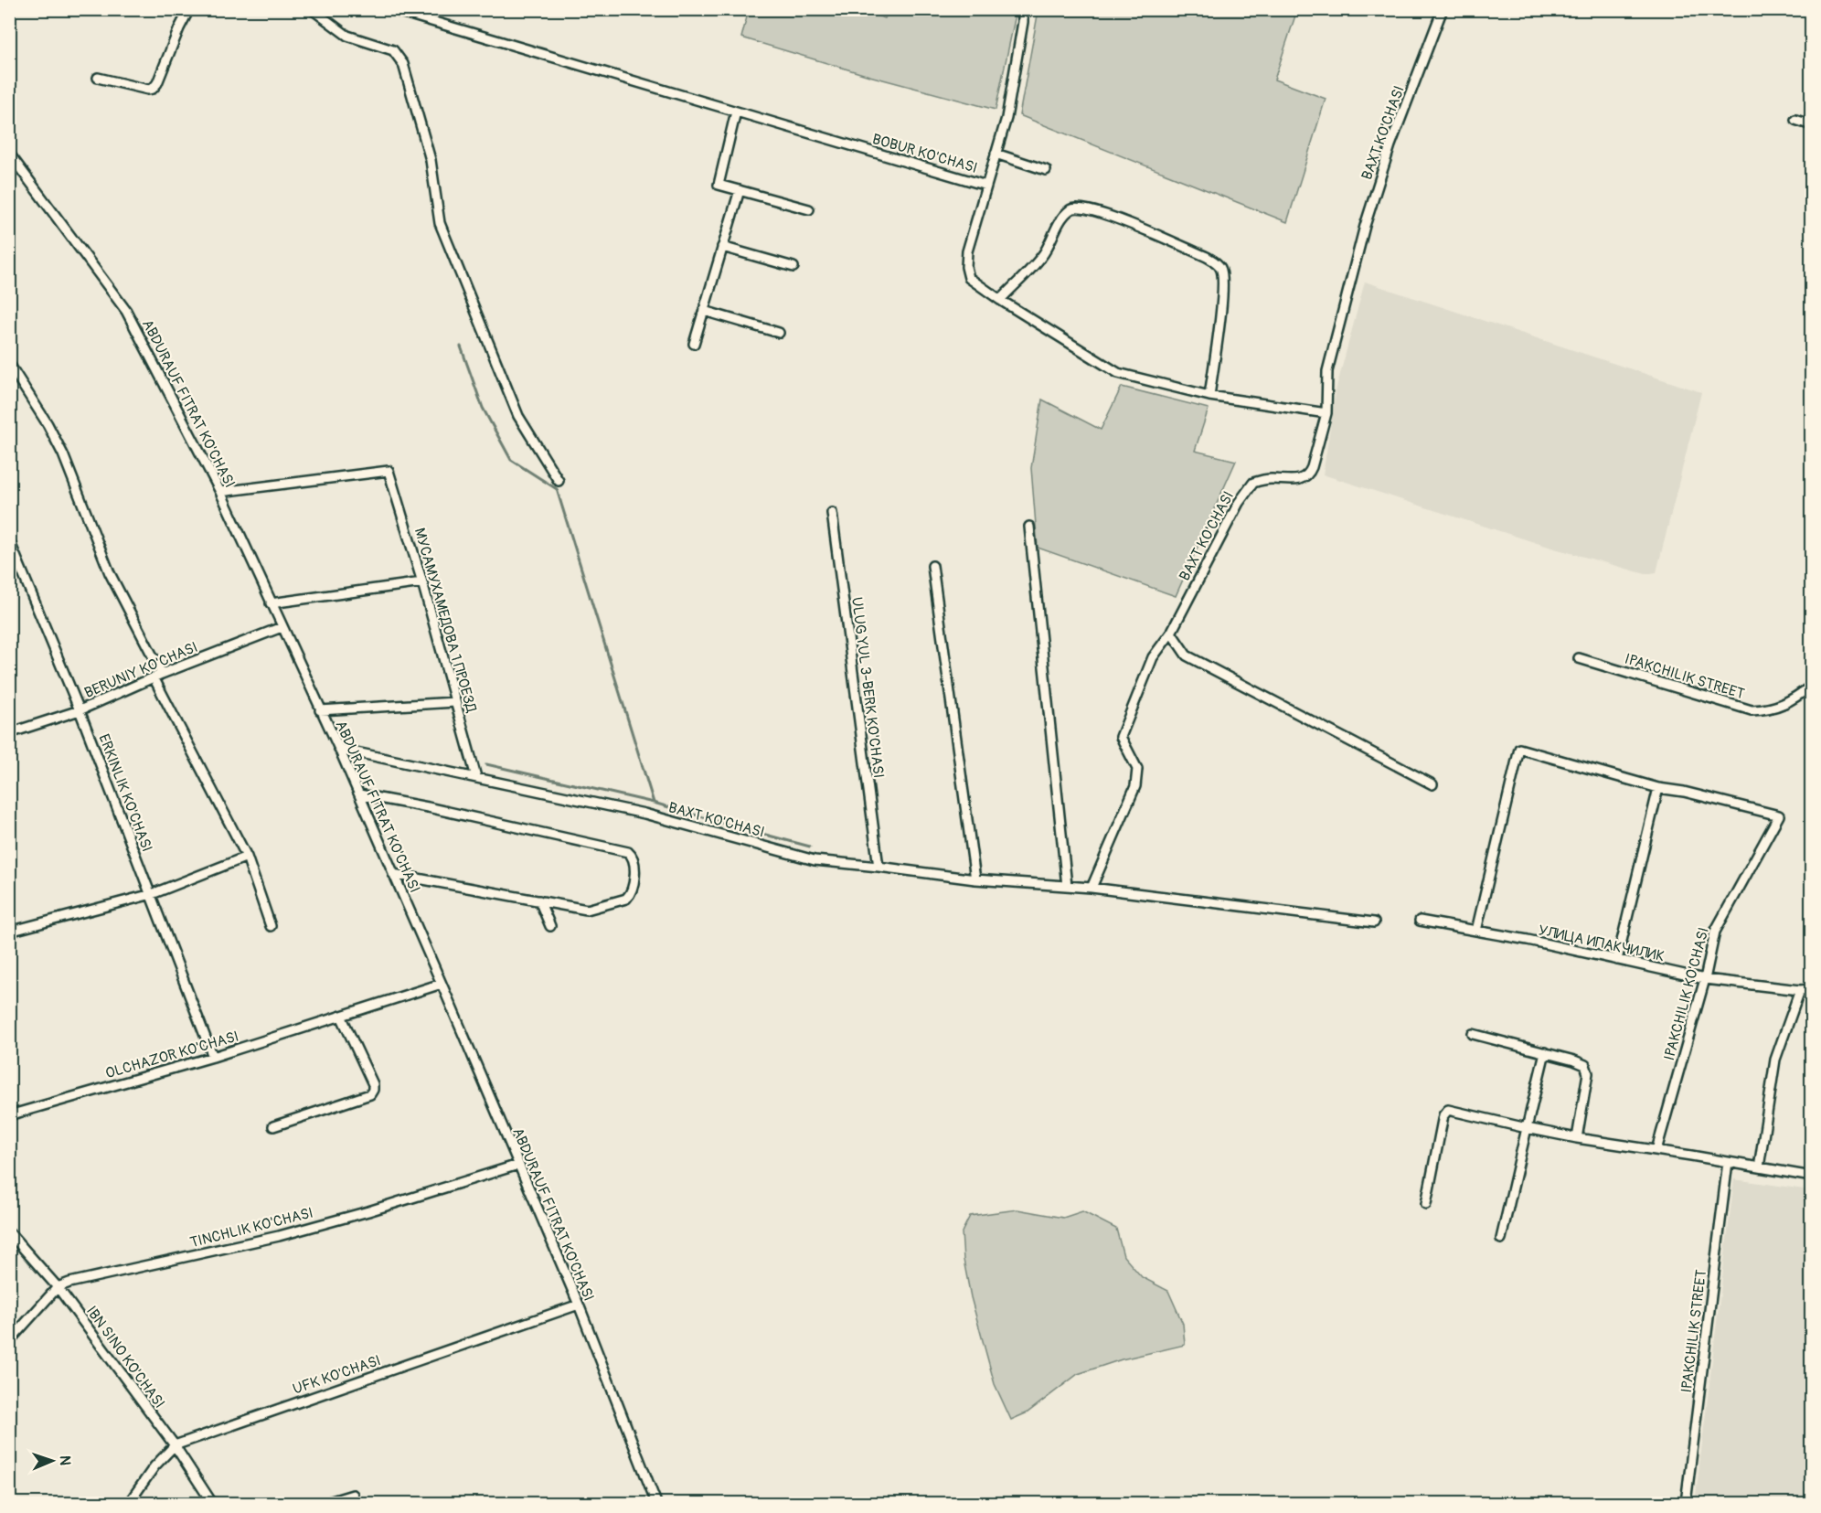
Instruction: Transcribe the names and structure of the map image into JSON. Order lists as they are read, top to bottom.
{
  "streets": {
    "street": [
      "BAXT KO'CHASI",
      "BOBUR KO'CHASI",
      "ABDURAUF FITRAT KO'CHASI",
      "МУСАМУХАМЕДОВА 1 ПРОЕЗД",
      "BERUNIY KO'CHASI",
      "IPAKCHILIK STREET",
      "ULUG YUL 3-BERK KO'CHASI",
      "ERKINLIK KO'CHASI",
      "УЛИЦА ИПАКЧИЛИК",
      "IPAKCHILIK KO'CHASI",
      "OLCHAZOR KO'CHASI",
      "TINCHLIK KO'CHASI",
      "IBN SINO KO'CHASI",
      "UFK KO'CHASI"
    ]
  },
  "crossings": [
    ["BAXT KO'CHASI", "BOBUR KO'CHASI"],
    ["BAXT KO'CHASI", "ABDURAUF FITRAT KO'CHASI"],
    ["BAXT KO'CHASI", "МУСАМУХАМЕДОВА 1 ПРОЕЗД"],
    ["BAXT KO'CHASI", "ULUG YUL 3-BERK KO'CHASI"],
    ["ABDURAUF FITRAT KO'CHASI", "МУСАМУХАМЕДОВА 1 ПРОЕЗД"],
    ["ABDURAUF FITRAT KO'CHASI", "BERUNIY KO'CHASI"],
    ["ABDURAUF FITRAT KO'CHASI", "OLCHAZOR KO'CHASI"],
    ["ABDURAUF FITRAT KO'CHASI", "TINCHLIK KO'CHASI"],
    ["ABDURAUF FITRAT KO'CHASI", "UFK KO'CHASI"],
    ["BERUNIY KO'CHASI", "ERKINLIK KO'CHASI"],
    ["ERKINLIK KO'CHASI", "OLCHAZOR KO'CHASI"],
    ["УЛИЦА ИПАКЧИЛИК", "IPAKCHILIK KO'CHASI"],
    ["TINCHLIK KO'CHASI", "IBN SINO KO'CHASI"],
    ["IBN SINO KO'CHASI", "UFK KO'CHASI"]
  ],
  "north": "right"
}
